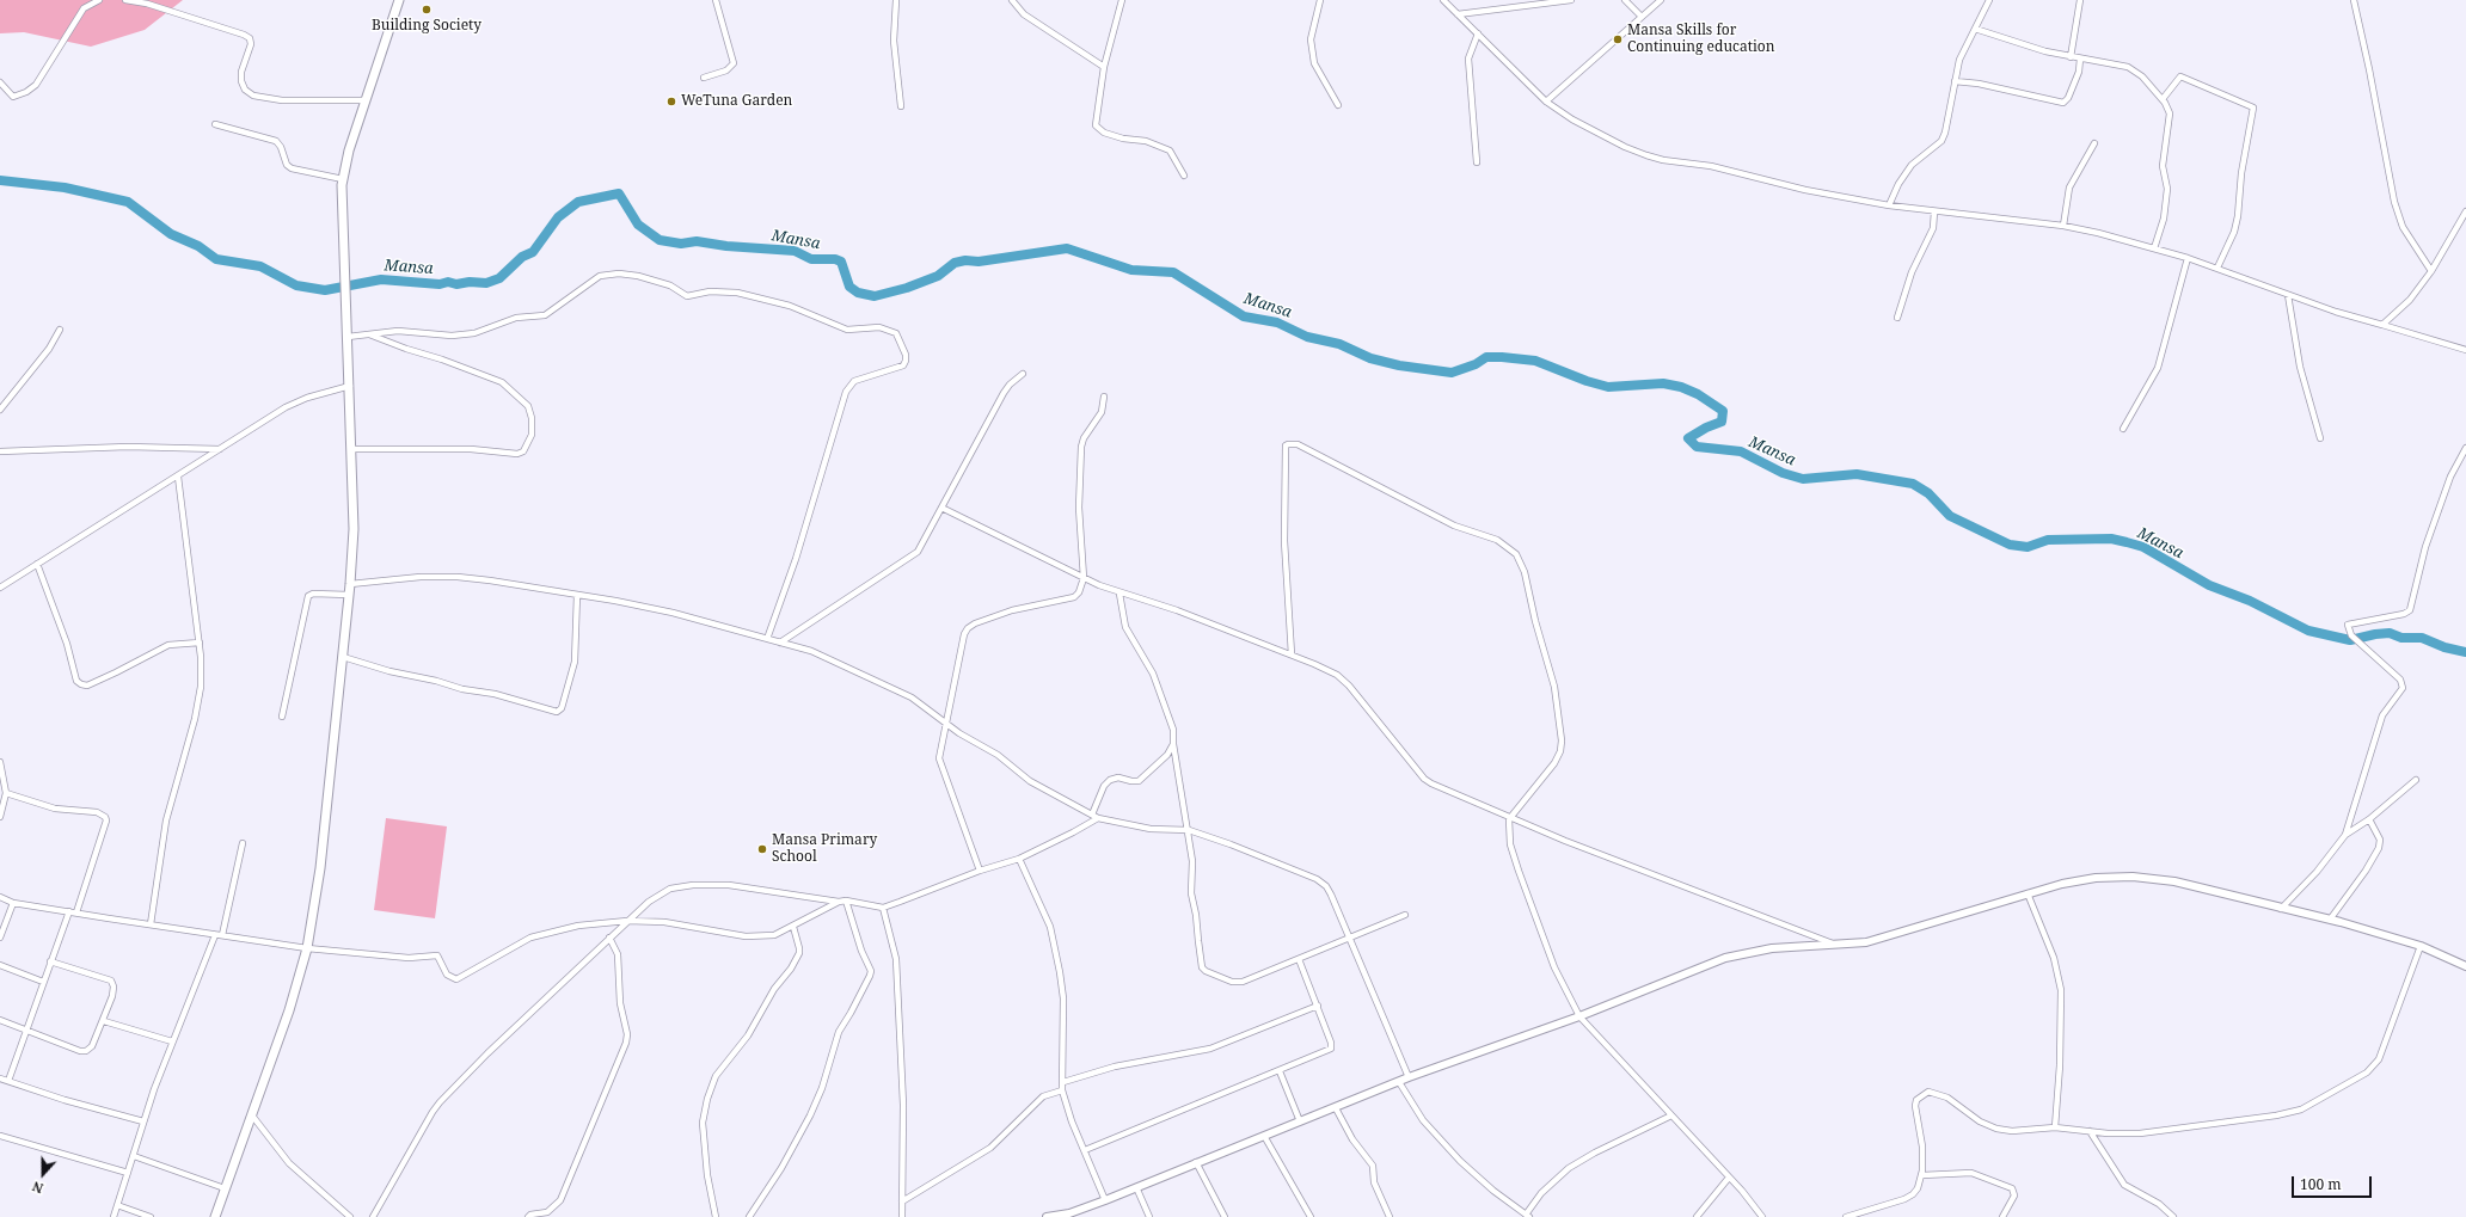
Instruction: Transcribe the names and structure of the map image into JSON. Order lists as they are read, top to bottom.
{
  "water": ["Mansa"],
  "places": [
    "Building Society",
    "Mansa Skills for Continuing education",
    "WeTuna Garden",
    "Mansa Primary School"
  ],
  "scale_bar": "100 m",
  "north": "bottom"
}
